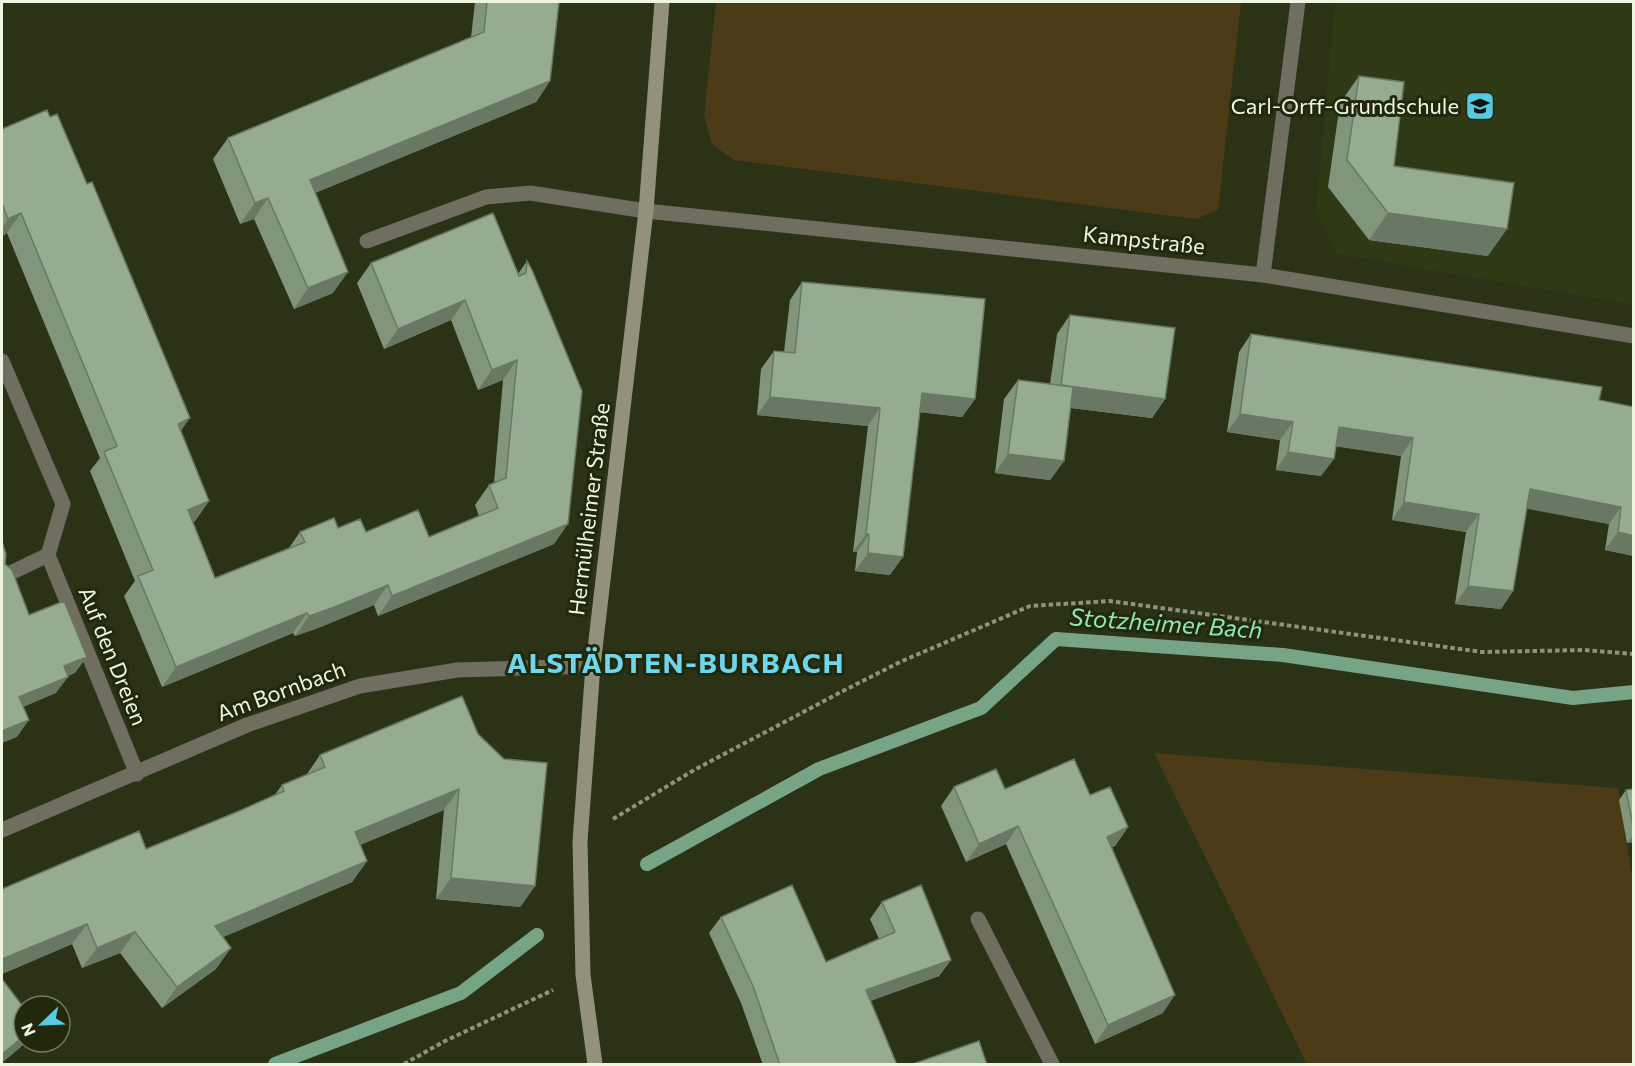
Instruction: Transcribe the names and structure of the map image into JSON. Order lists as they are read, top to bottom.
{
  "streets": {
    "street": [
      "Kampstraße",
      "Hermülheimer Straße",
      "Auf den Dreien",
      "Am Bornbach"
    ]
  },
  "crossings": [
    ["Kampstraße", "Hermülheimer Straße"],
    ["Hermülheimer Straße", "Am Bornbach"],
    ["Auf den Dreien", "Am Bornbach"]
  ],
  "districts": ["ALSTÄDTEN-BURBACH"],
  "water": ["Stotzheimer Bach"],
  "places": {
    "school or university": ["Carl-Orff-Grundschule"]
  },
  "north": "bottom left"
}
